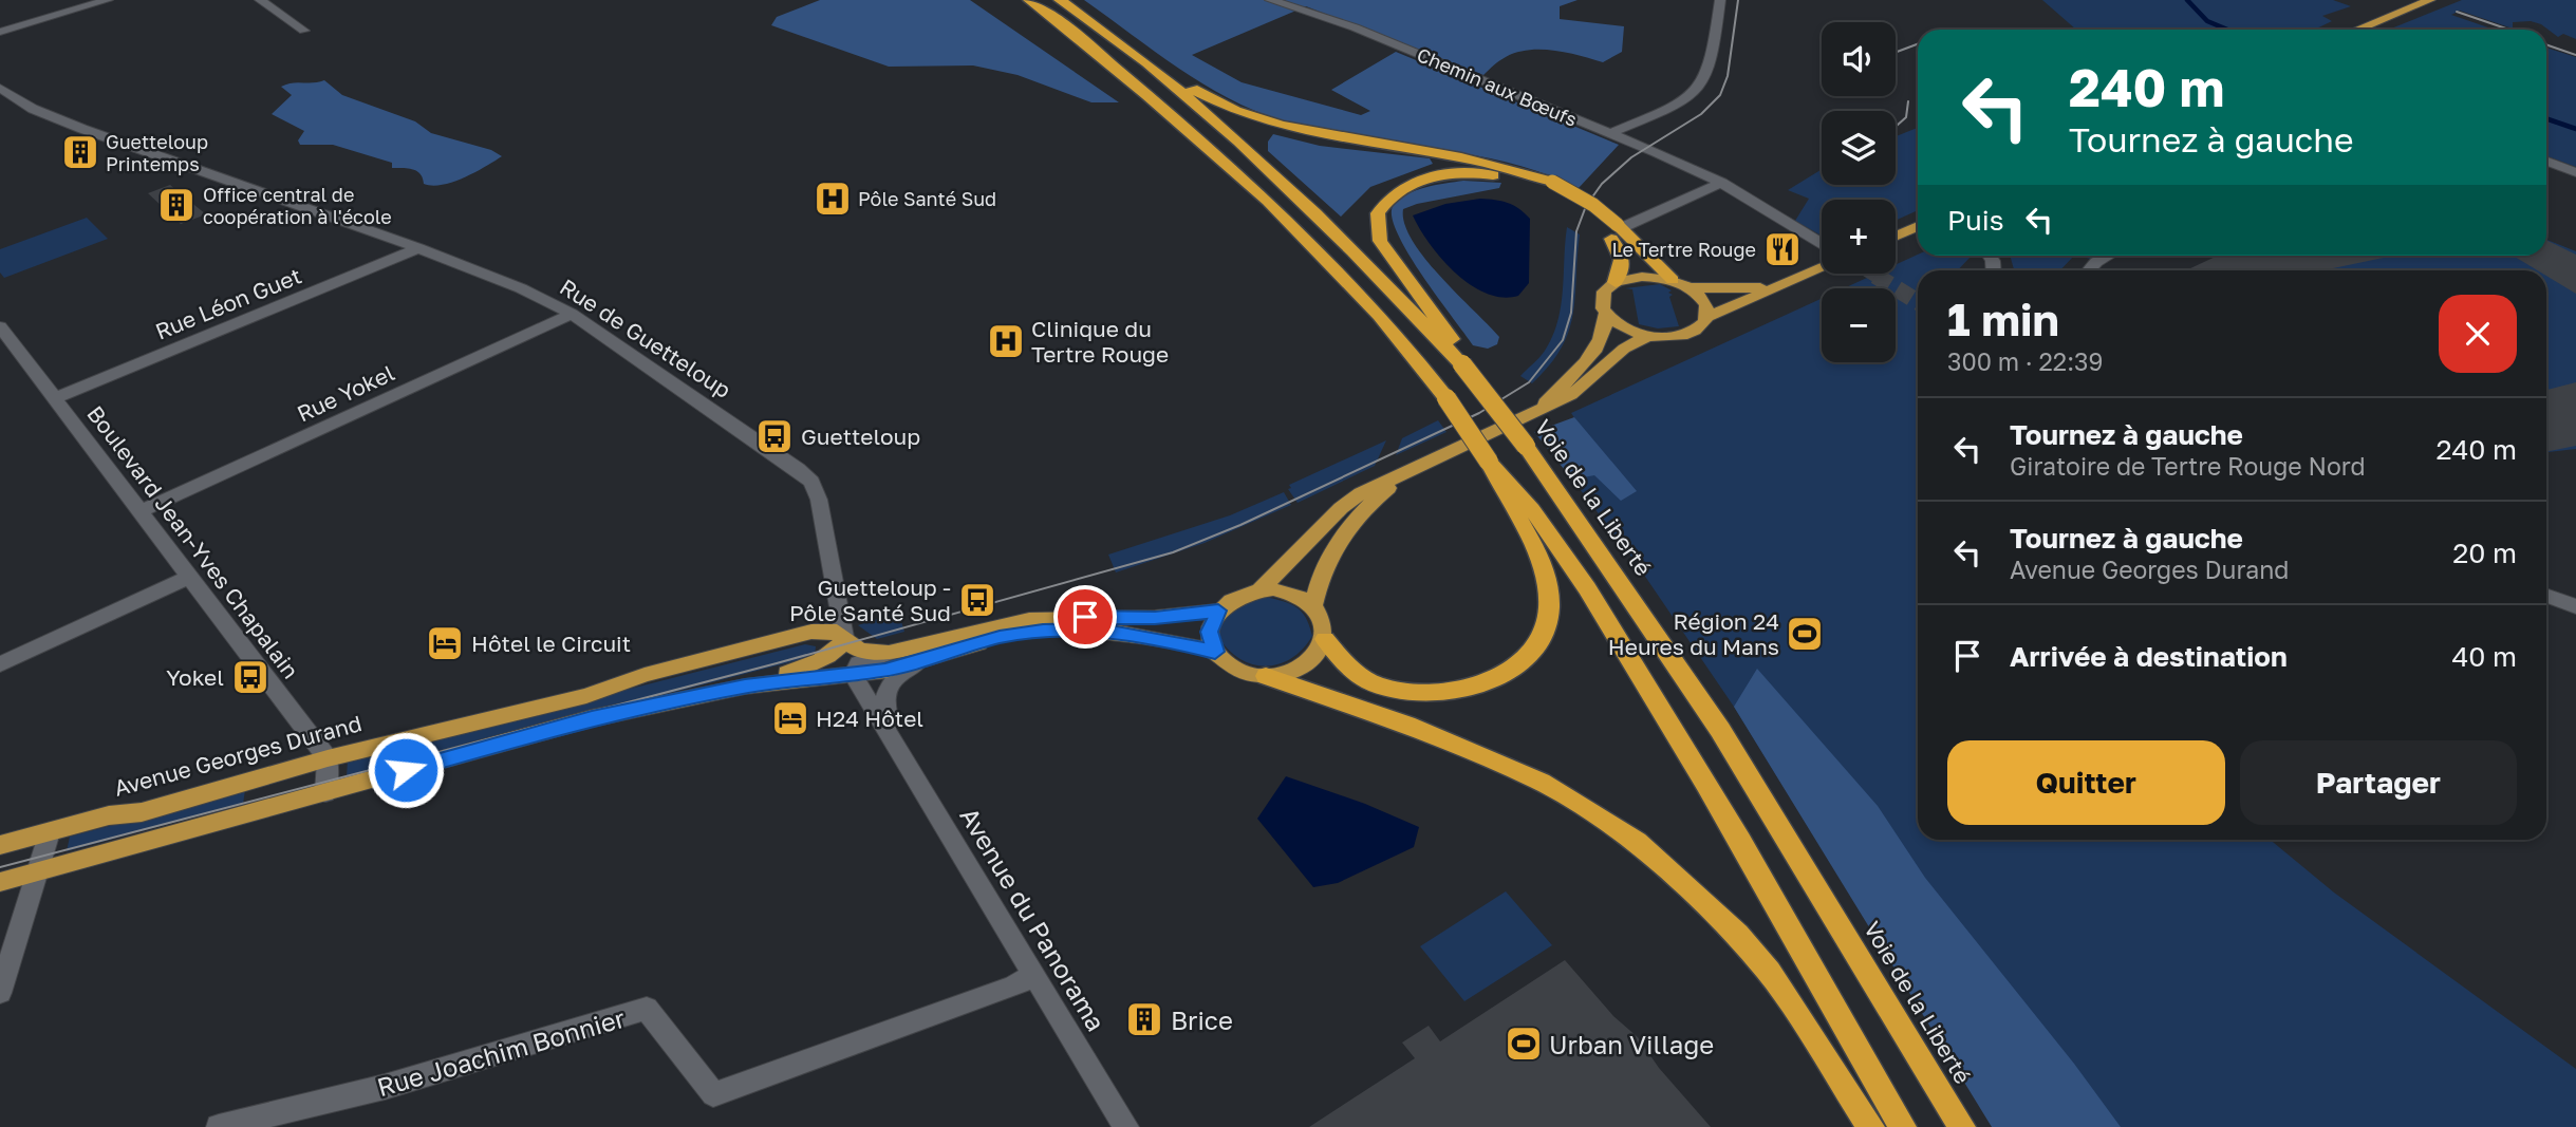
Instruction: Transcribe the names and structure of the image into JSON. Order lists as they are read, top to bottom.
{
  "streets": {
    "highway": ["Voie de la Liberté"],
    "main road": ["Avenue Georges Durand"],
    "street": [
      "Chemin aux Bœufs",
      "Rue Léon Guet",
      "Rue de Guetteloup",
      "Rue Yokel",
      "Boulevard Jean-Yves Chapalain",
      "Avenue du Panorama",
      "Rue Joachim Bonnier"
    ]
  },
  "crossings": [
    ["Rue Léon Guet", "Rue de Guetteloup"],
    ["Rue Léon Guet", "Boulevard Jean-Yves Chapalain"],
    ["Rue de Guetteloup", "Rue Yokel"],
    ["Rue de Guetteloup", "Avenue Georges Durand"],
    ["Rue Yokel", "Boulevard Jean-Yves Chapalain"],
    ["Boulevard Jean-Yves Chapalain", "Avenue Georges Durand"],
    ["Avenue du Panorama", "Rue Joachim Bonnier"]
  ],
  "places": {
    "building": ["Guetteloup Printemps", "Office central de coopération à l'école", "Brice"],
    "hospital": ["Pôle Santé Sud", "Clinique du Tertre Rouge"],
    "restaurant": ["Le Tertre Rouge"],
    "bus stop": ["Guetteloup", "Guetteloup - Pôle Santé Sud", "Yokel"],
    "sports": ["Région 24 Heures du Mans", "Urban Village"],
    "hotel": ["Hôtel le Circuit", "H24 Hôtel"]
  },
  "page": {
    "map_buttons": ["+", "−"],
    "turn": ["240 m", "Tournez à gauche"],
    "then": "Puis",
    "heading": ["1 min", "300 m · 22:39"],
    "list": [
      {
        "name": "Tournez à gauche",
        "note": "Giratoire de Tertre Rouge Nord",
        "value": "240 m"
      },
      {
        "name": "Tournez à gauche",
        "note": "Avenue Georges Durand",
        "value": "20 m"
      },
      {
        "name": "Arrivée à destination",
        "value": "40 m"
      }
    ],
    "buttons": ["Quitter", "Partager"]
  }
}
